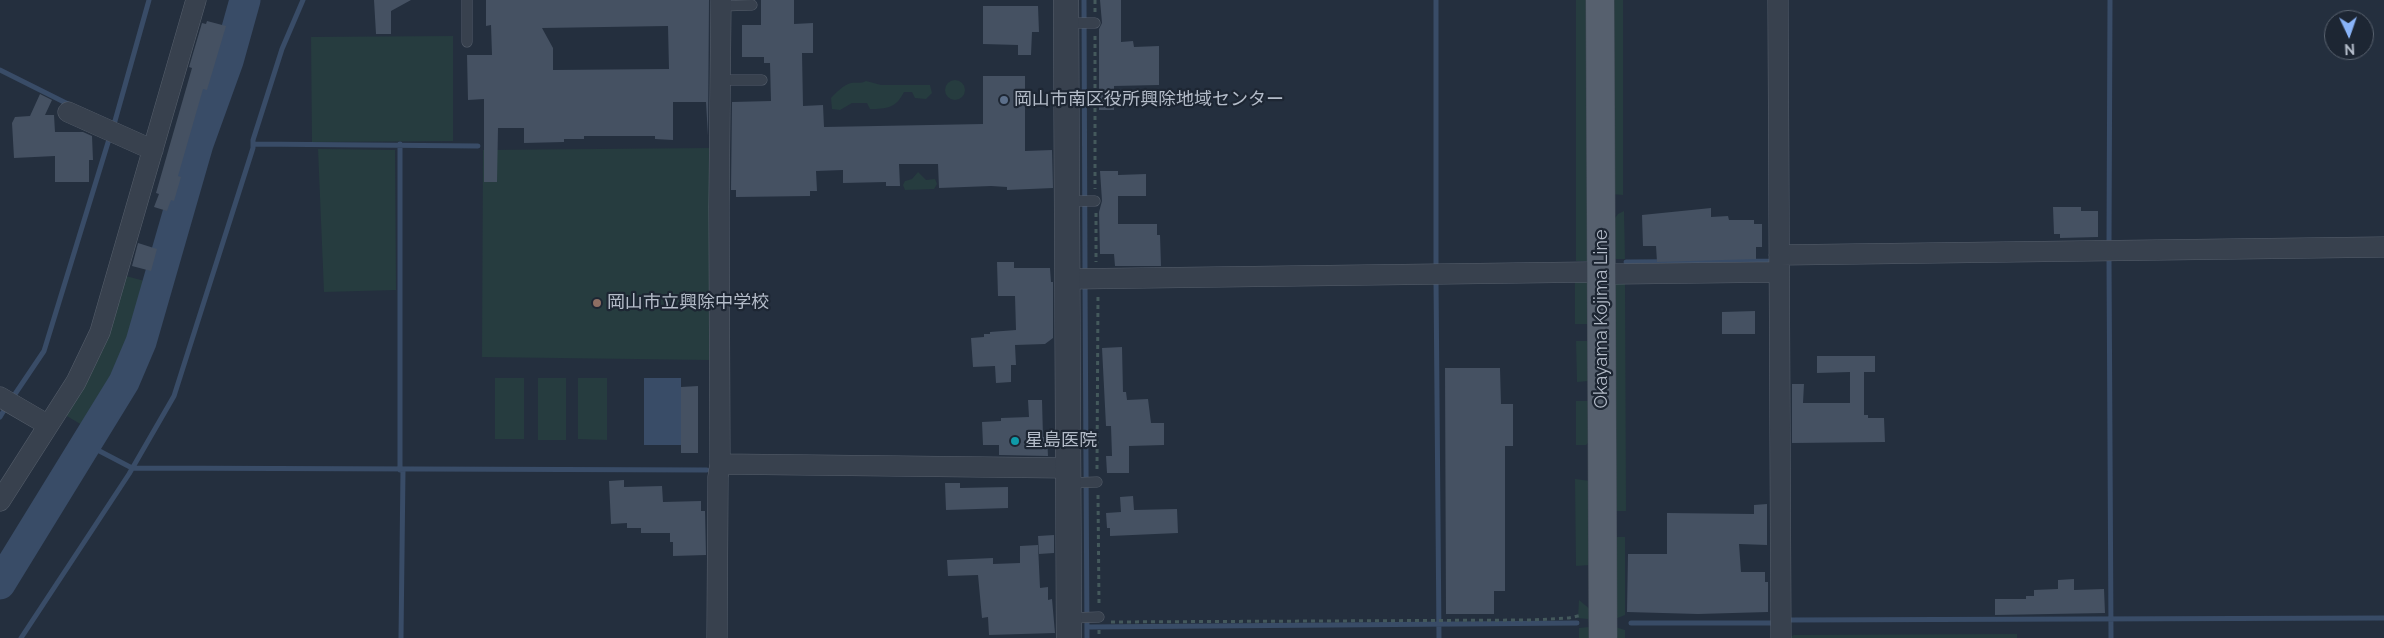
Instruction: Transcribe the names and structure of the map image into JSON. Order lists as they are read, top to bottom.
{
  "streets": {
    "main road": ["Okayama Kojima Line"]
  },
  "places": ["岡山市南区役所興除地域センター", "岡山市立興除中学校", "星島医院"],
  "north": "bottom"
}
